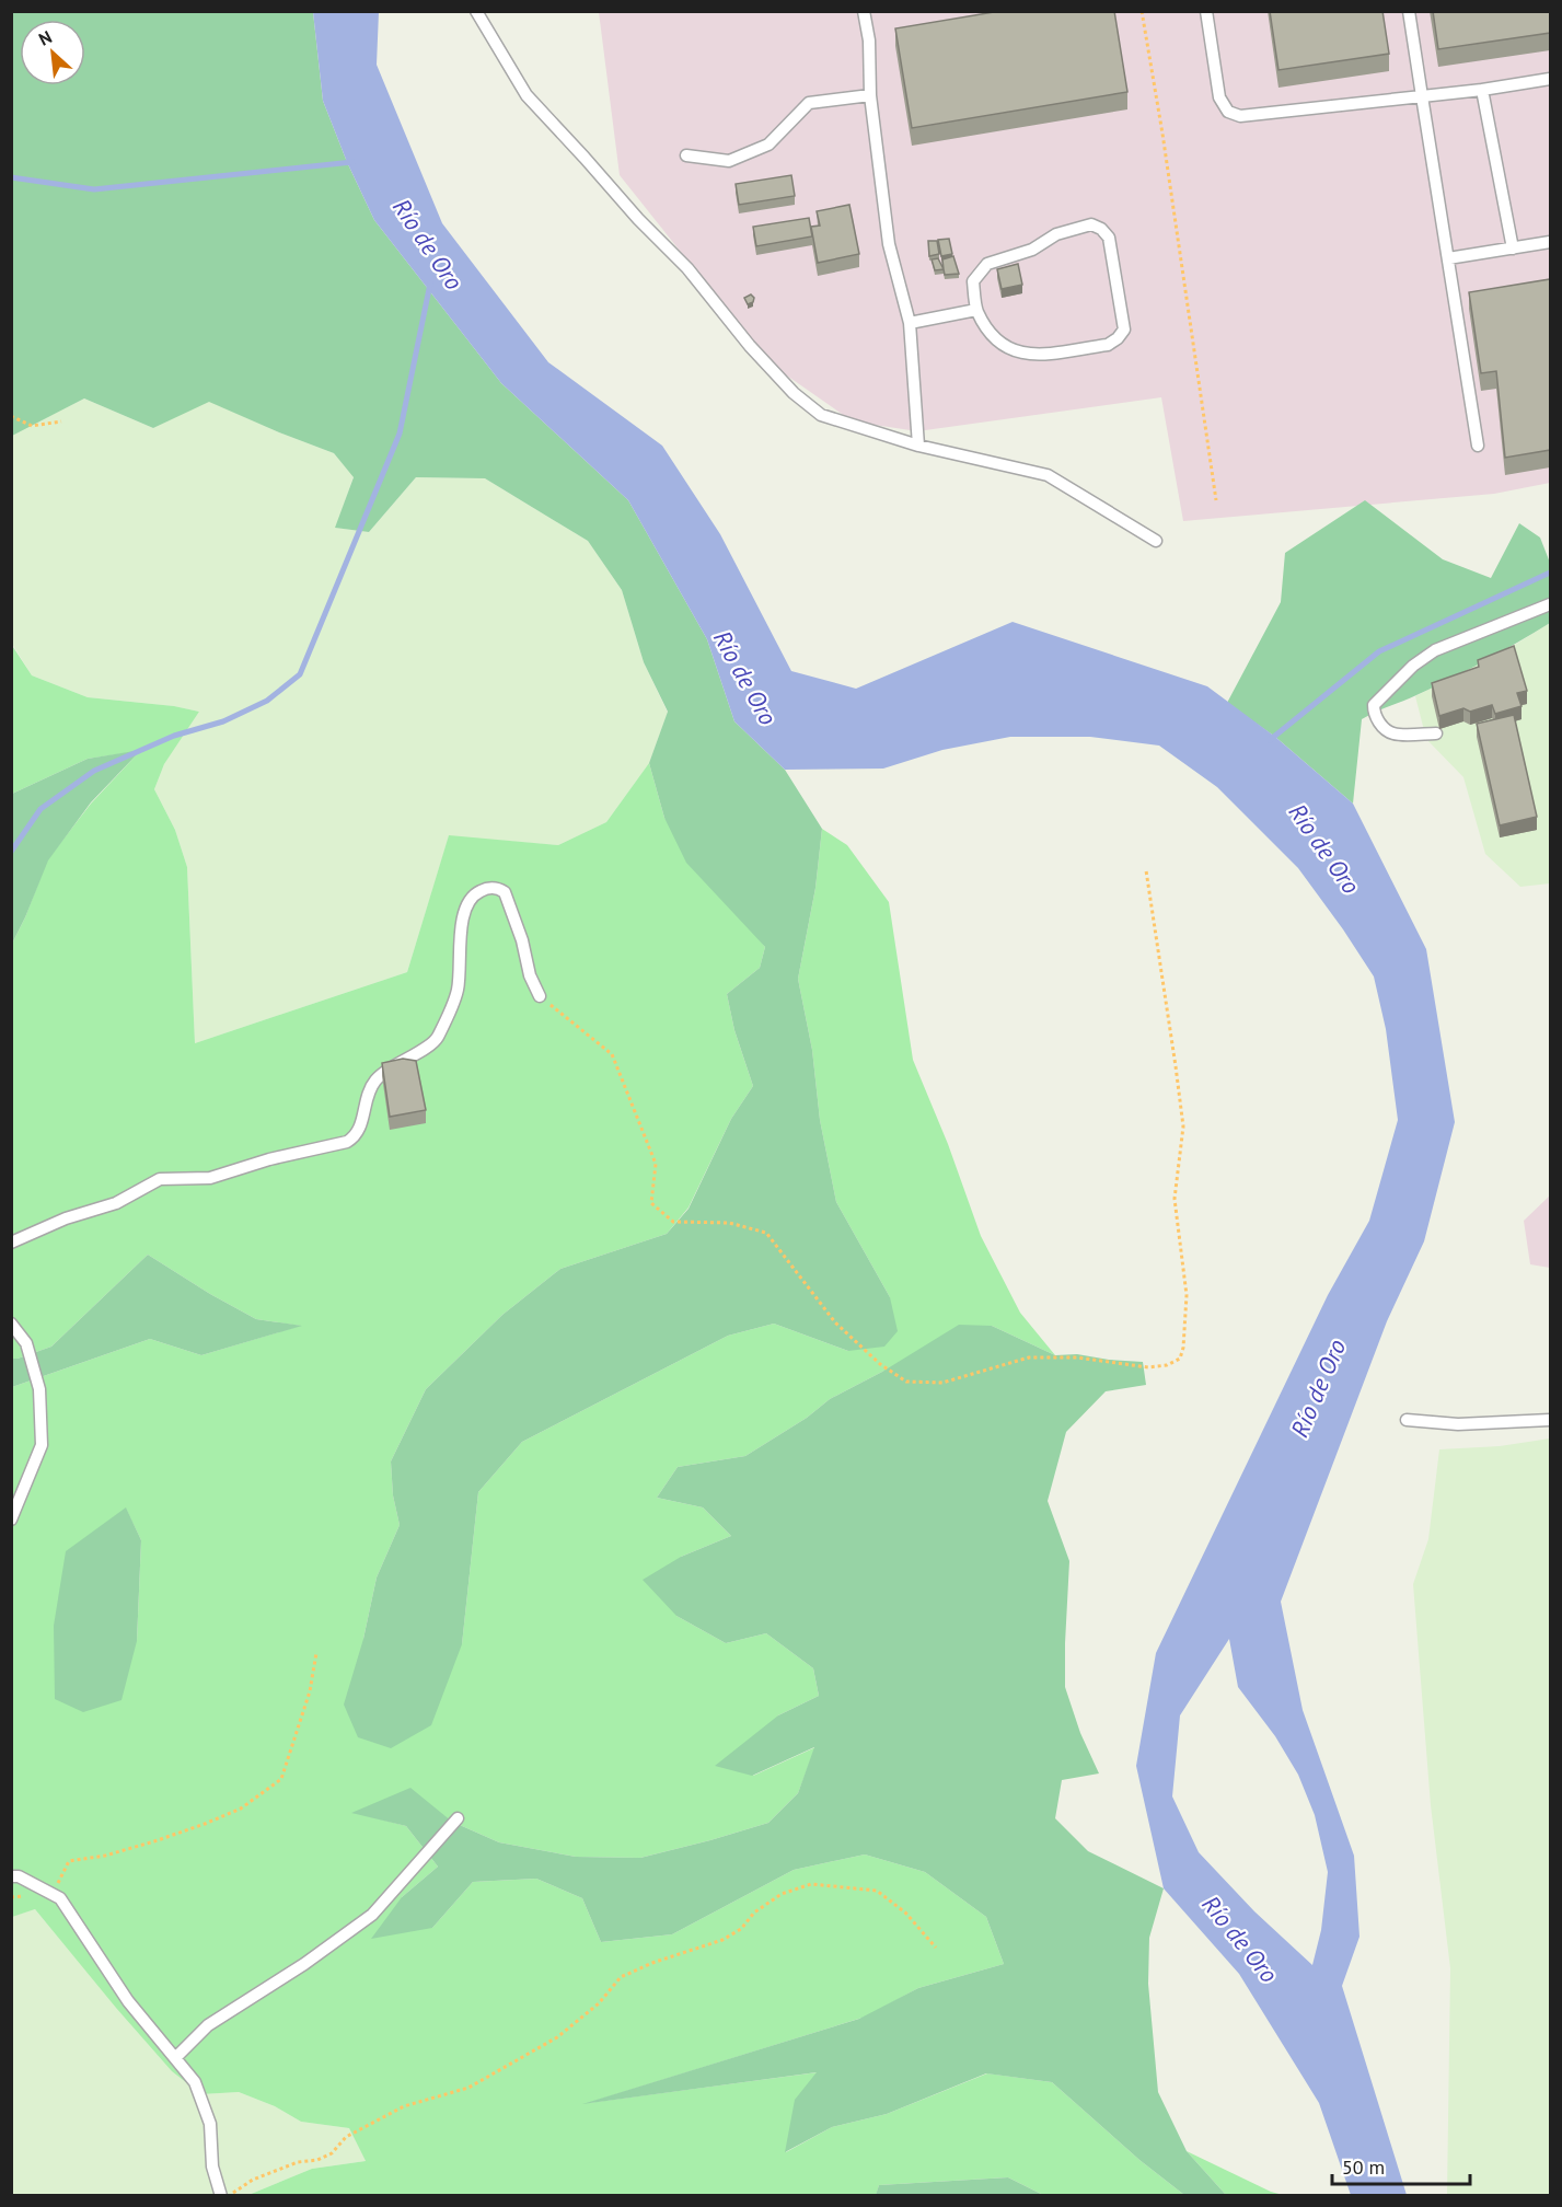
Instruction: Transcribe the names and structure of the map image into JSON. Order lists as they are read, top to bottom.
{
  "water": ["Río de Oro"],
  "scale_bar": "50 m",
  "north": "top left"
}
